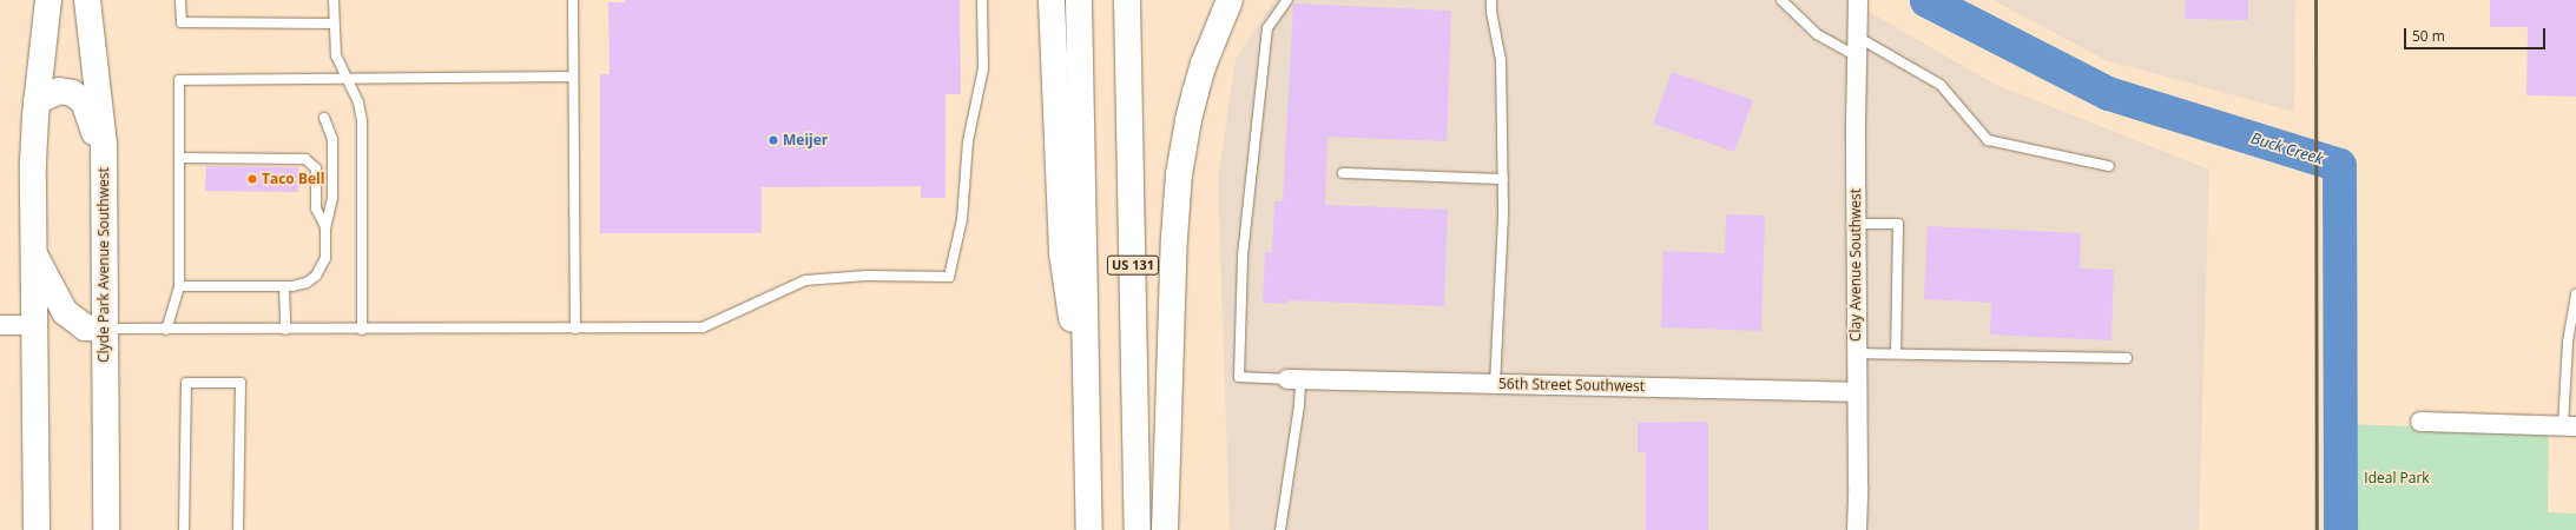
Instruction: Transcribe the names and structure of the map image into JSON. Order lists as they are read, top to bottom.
{
  "streets": {
    "main road": ["Clyde Park Avenue Southwest", "US 131"],
    "street": ["Clay Avenue Southwest", "56th Street Southwest"]
  },
  "crossings": [
    ["Clay Avenue Southwest", "56th Street Southwest"]
  ],
  "water": ["Buck Creek"],
  "parks": ["Ideal Park"],
  "places": ["Meijer", "Taco Bell"],
  "scale_bar": "50 m"
}
